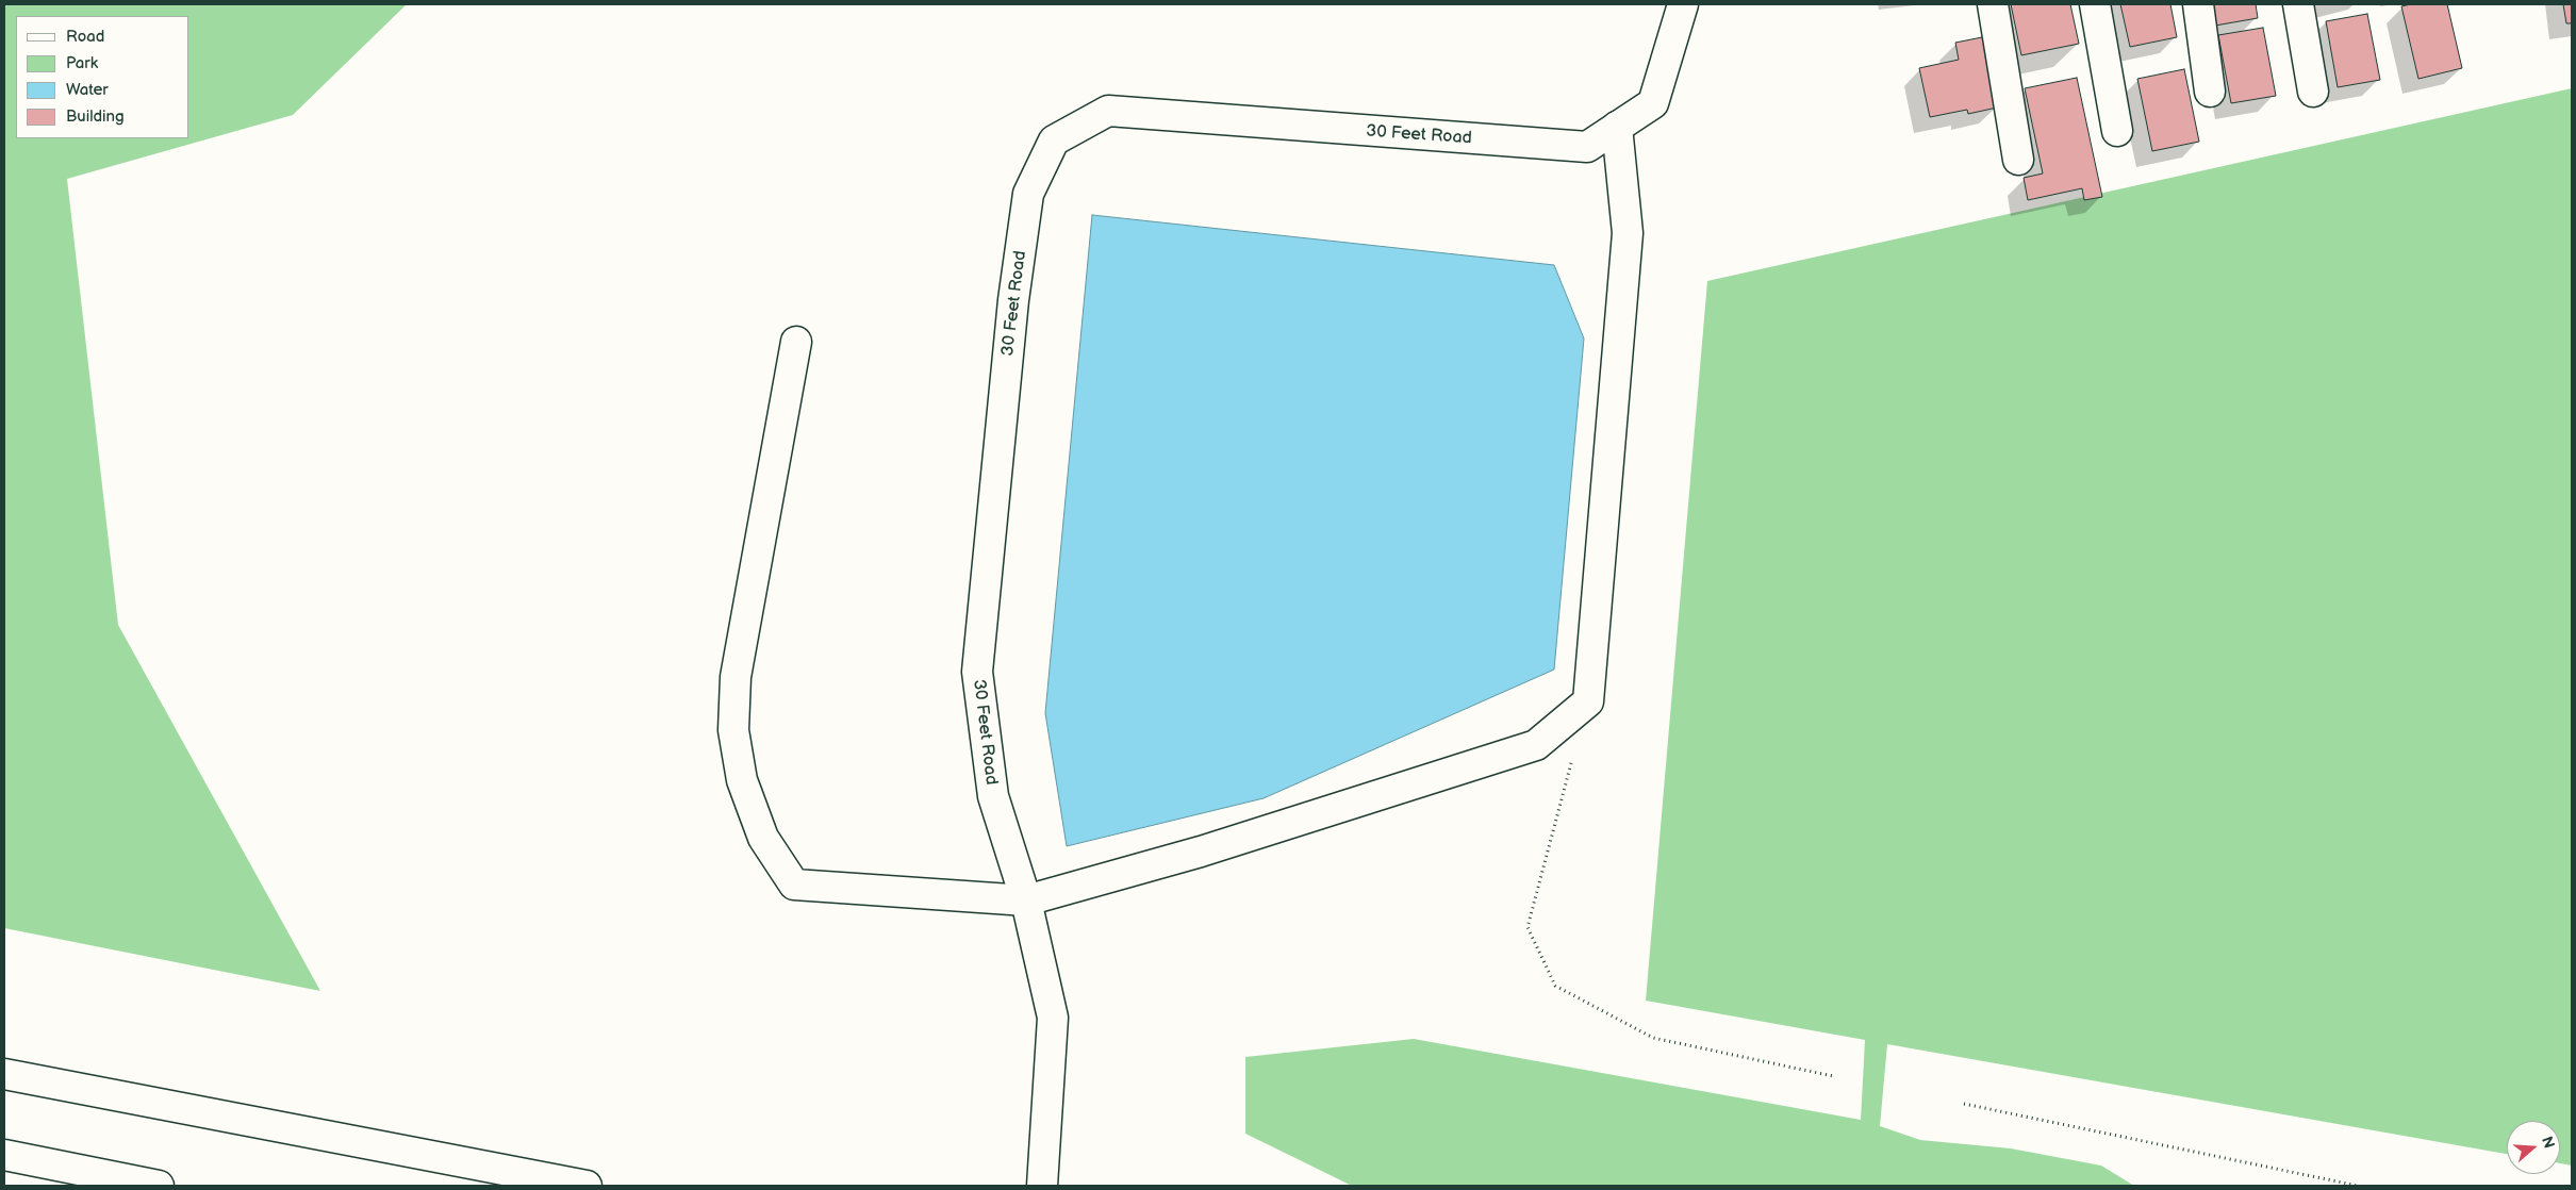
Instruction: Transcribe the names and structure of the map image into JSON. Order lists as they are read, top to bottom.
{
  "streets": {
    "main road": ["30 Feet Road"]
  },
  "legend": [
    "Road",
    "Park",
    "Water",
    "Building"
  ],
  "north": "right"
}
